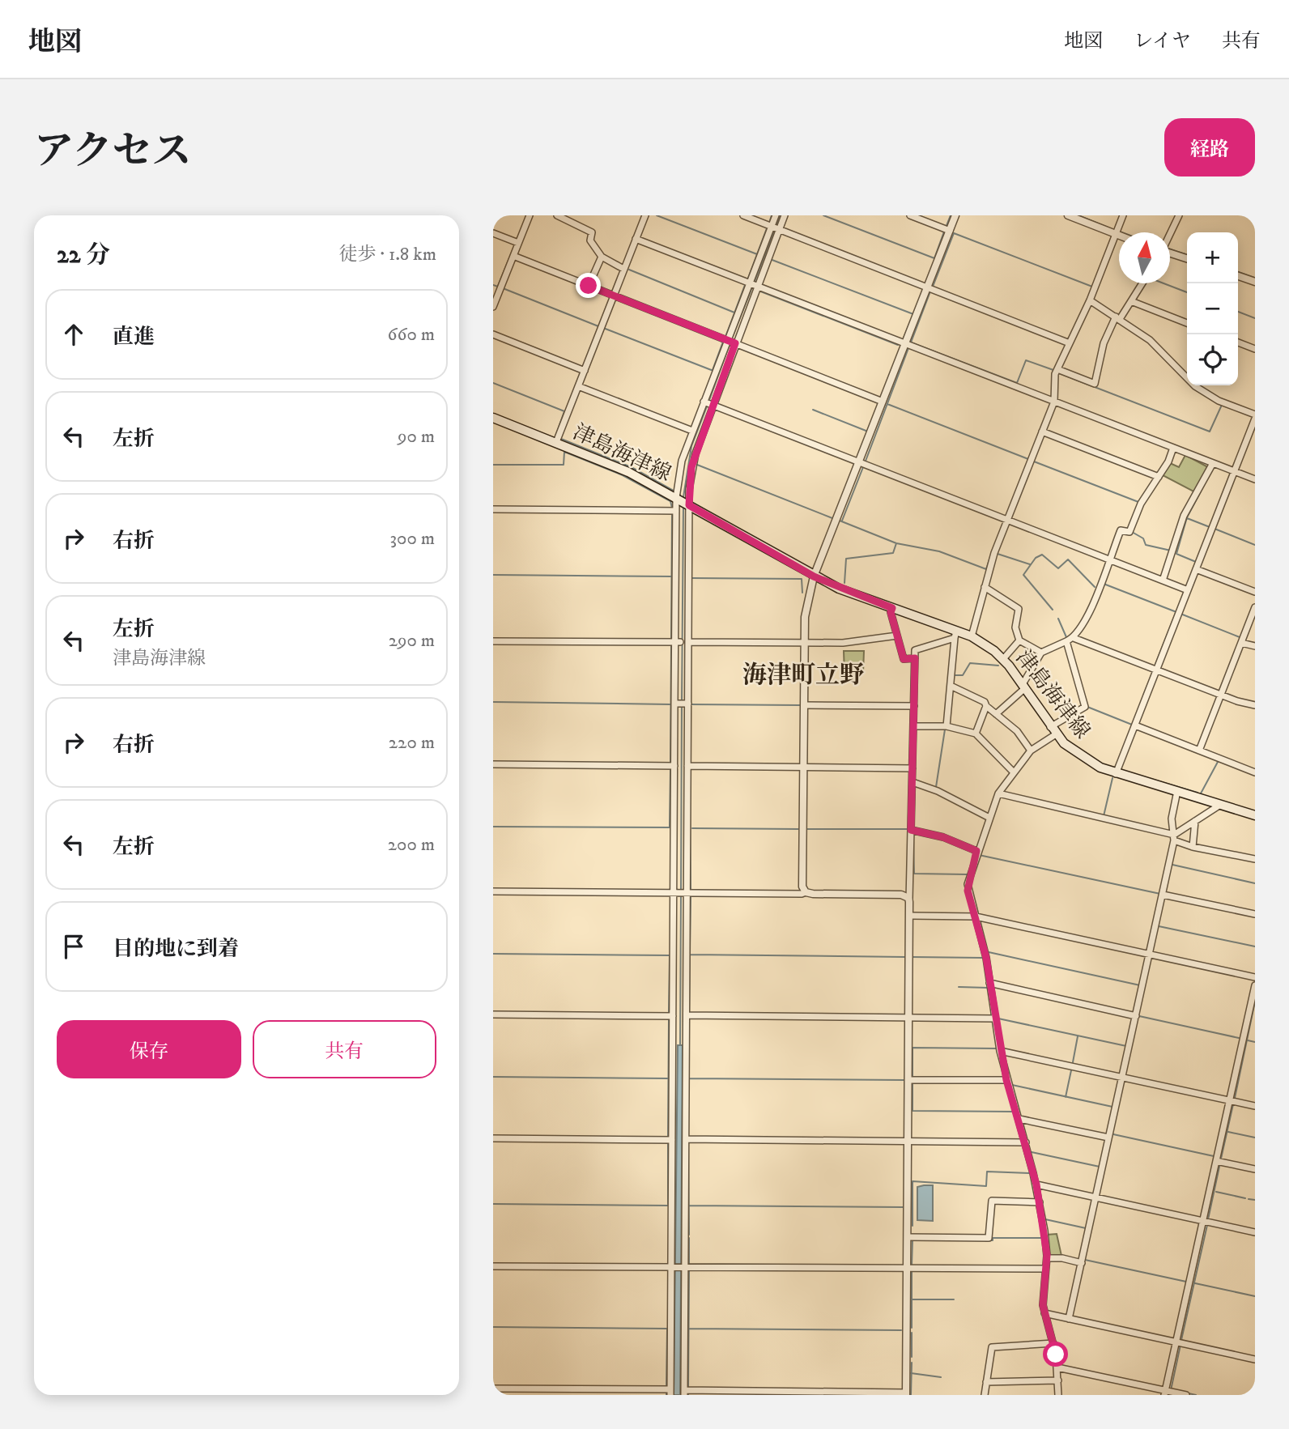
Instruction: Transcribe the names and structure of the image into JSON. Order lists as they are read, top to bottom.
{
  "streets": {
    "main road": ["津島海津線"]
  },
  "districts": ["海津町立野"],
  "north": "top",
  "page": {
    "header": "地図",
    "nav": ["地図", "レイヤ", "共有"],
    "title": "アクセス",
    "buttons": [
      "経路",
      ["保存", "共有"]
    ],
    "heading": ["22 分", "徒歩 · 1.8 km"],
    "map_buttons": ["+", "−"],
    "list": [
      ["直進", "660 m"],
      ["左折", "90 m"],
      ["右折", "300 m"],
      ["左折", "津島海津線", "290 m"],
      ["右折", "220 m"],
      ["左折", "200 m"],
      "目的地に到着"
    ]
  }
}
